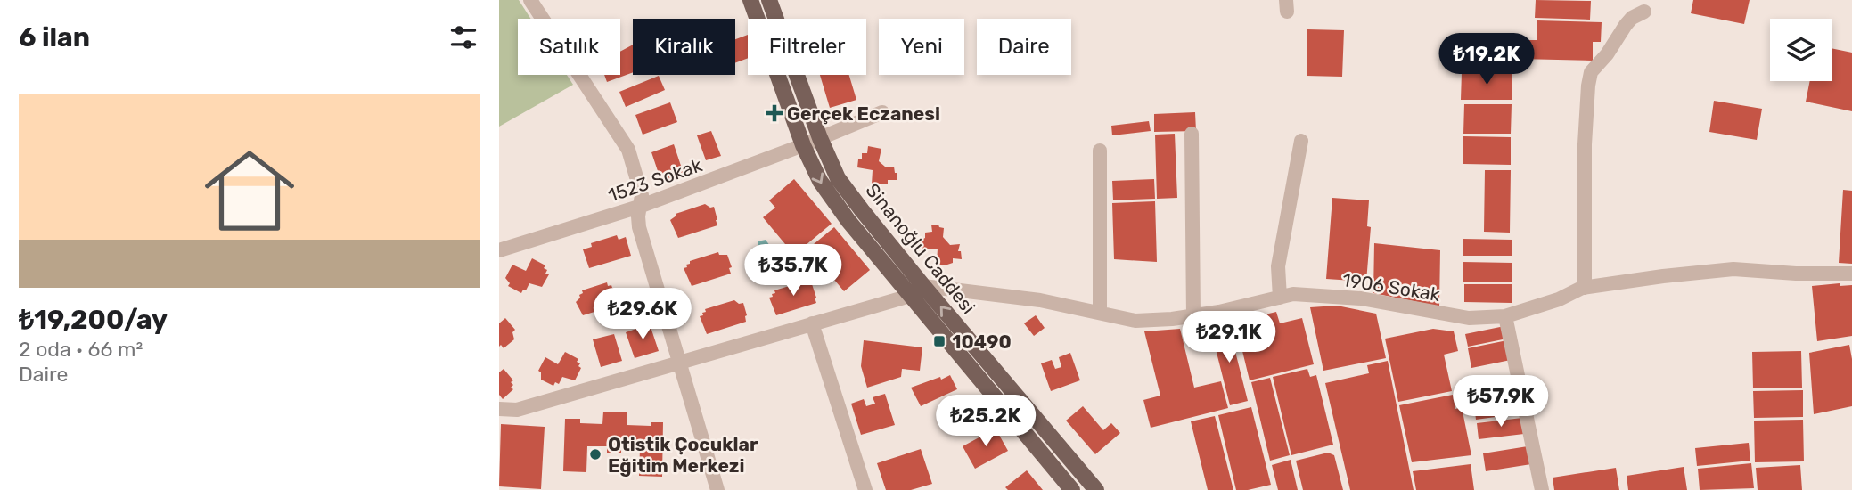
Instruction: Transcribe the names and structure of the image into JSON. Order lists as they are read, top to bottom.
{
  "streets": {
    "main road": ["Si̇nanoğlu Caddesi"],
    "street": ["1523 Sokak", "1906 Sokak"]
  },
  "crossings": [
    ["1523 Sokak", "Si̇nanoğlu Caddesi"],
    ["Si̇nanoğlu Caddesi", "1906 Sokak"]
  ],
  "places": {
    "health": ["Gerçek Eczanesi"],
    "transit": ["10490"],
    "other": ["Otistik Çocuklar Eğitim Merkezi"]
  },
  "page": {
    "heading": "6 ilan",
    "chip": [
      "Satılık",
      "Kiralık",
      "Filtreler",
      "Yeni",
      "Daire"
    ],
    "price": [
      "₺19.2K",
      "₺35.7K",
      "₺29.6K",
      "₺29.1K",
      "₺57.9K",
      "₺25.2K"
    ],
    "list": [
      {
        "name": "₺19,200/ay",
        "note": "2 oda · 66 m² · Daire"
      }
    ]
  }
}
